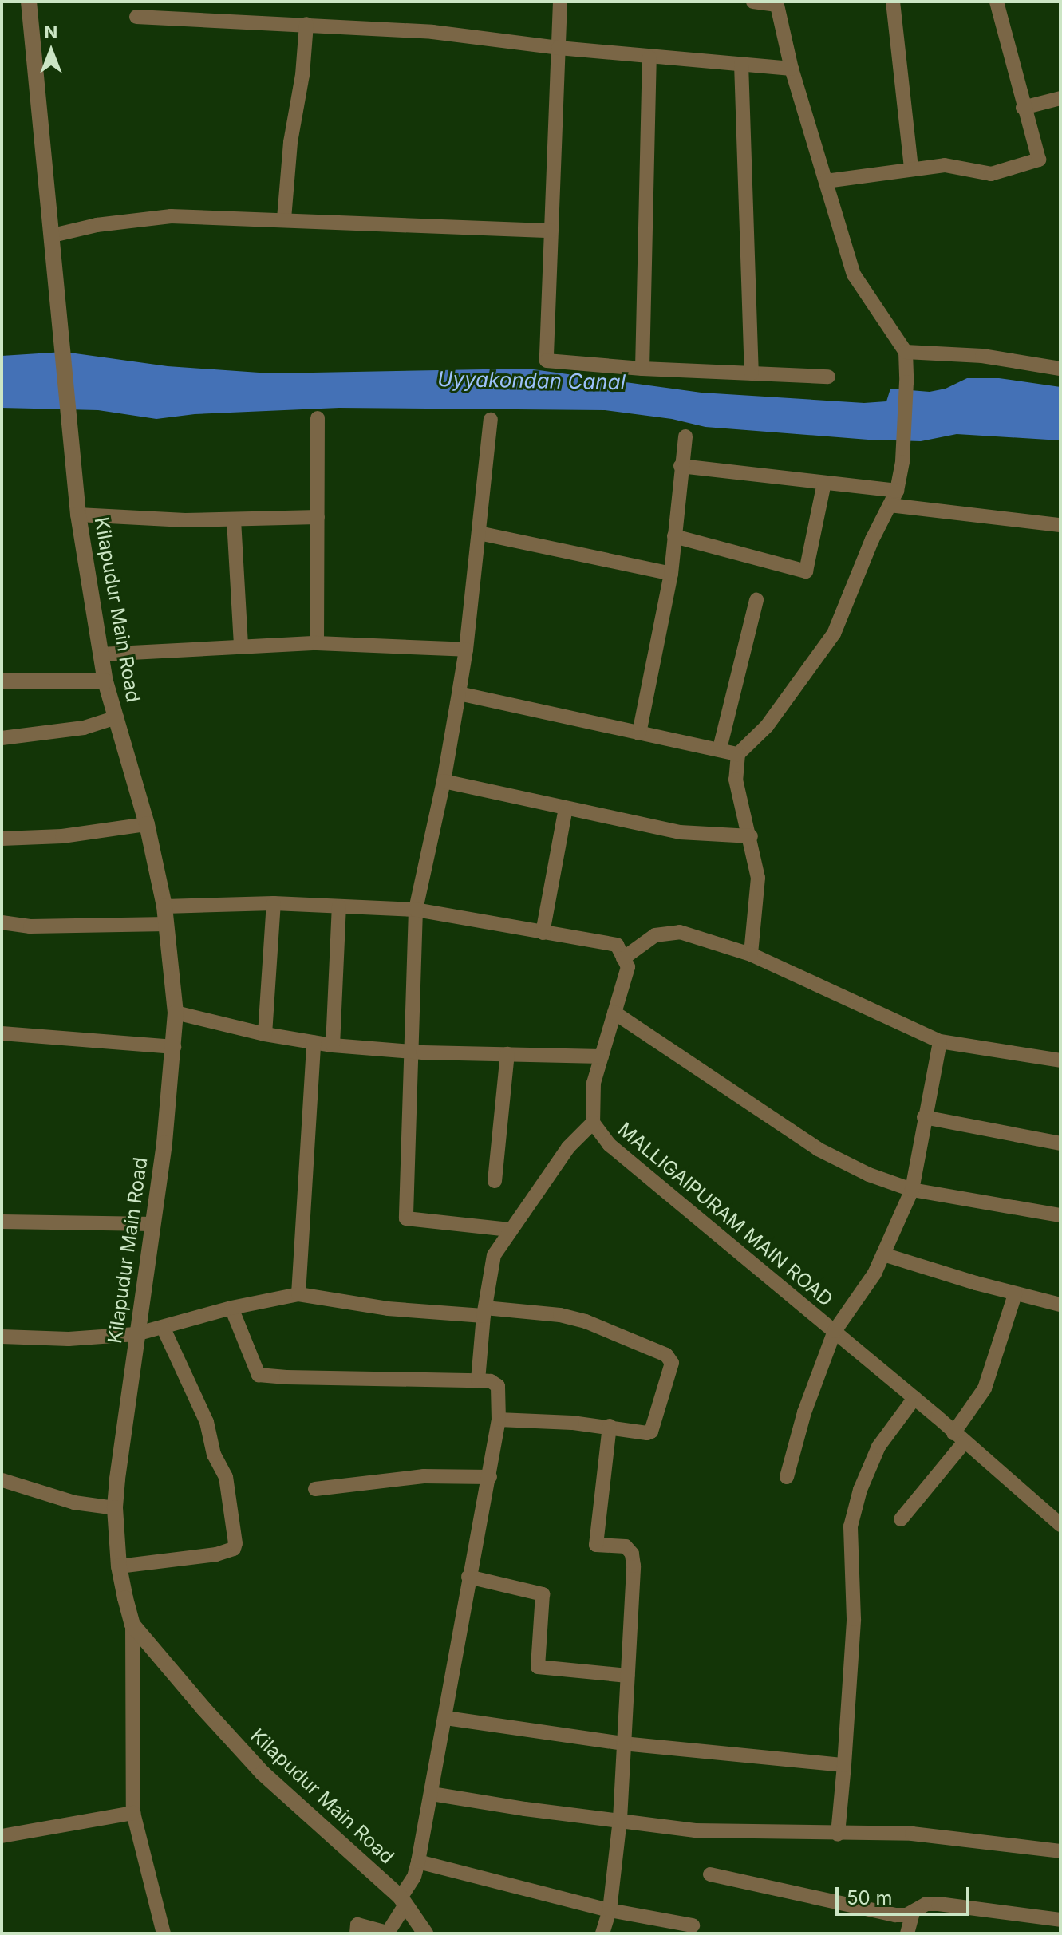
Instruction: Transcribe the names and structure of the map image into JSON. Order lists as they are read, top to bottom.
{
  "streets": {
    "street": ["Kilapudur Main Road", "MALLIGAIPURAM MAIN ROAD"]
  },
  "water": ["Uyyakondan Canal"],
  "scale_bar": "50 m",
  "north": "top"
}
